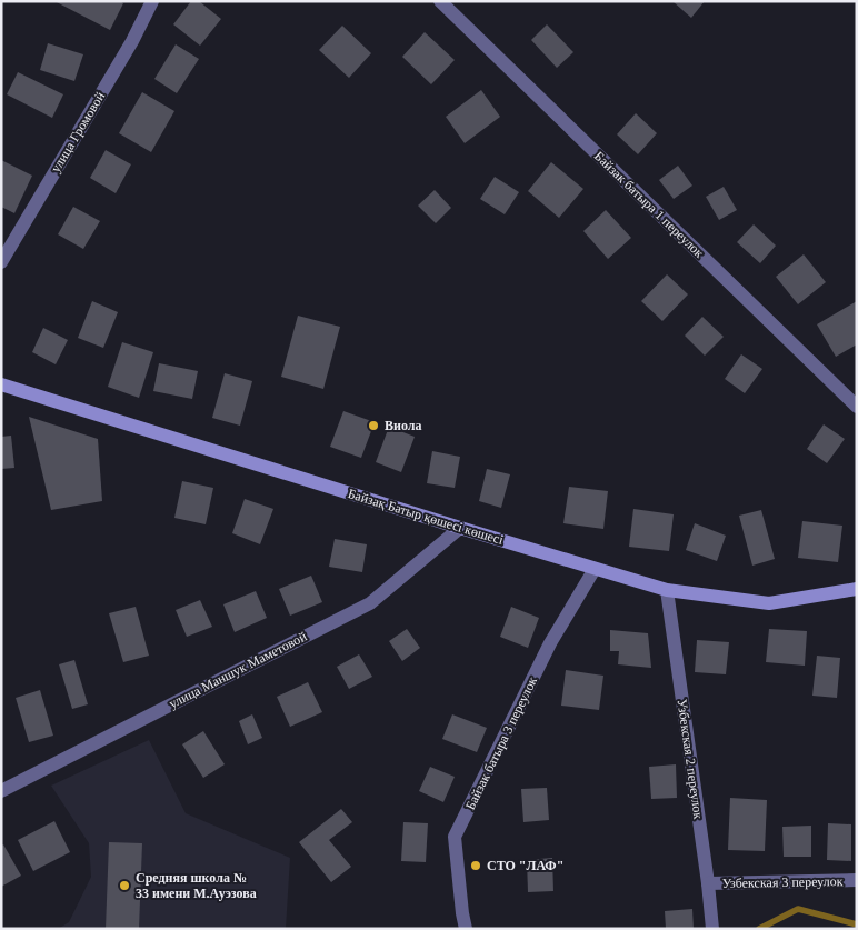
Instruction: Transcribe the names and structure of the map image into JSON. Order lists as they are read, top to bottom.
{
  "streets": {
    "main road": ["Байзақ Батыр қөшесі көшесі"],
    "street": [
      "улица Громовой",
      "Байзак батыра 1 переулок",
      "улица Маншук Маметовой",
      "Байзак батыра 3 переулок",
      "Узбекская 2 переулок",
      "Узбекская 3 переулок"
    ]
  },
  "crossings": [
    ["Байзақ Батыр қөшесі көшесі", "улица Маншук Маметовой"],
    ["Байзақ Батыр қөшесі көшесі", "Байзак батыра 3 переулок"],
    ["Байзақ Батыр қөшесі көшесі", "Узбекская 2 переулок"],
    ["Узбекская 2 переулок", "Узбекская 3 переулок"]
  ],
  "places": ["Виола", "СТО \"ЛАФ\"", "Средняя школа № 33 имени М.Ауэзова"]
}
